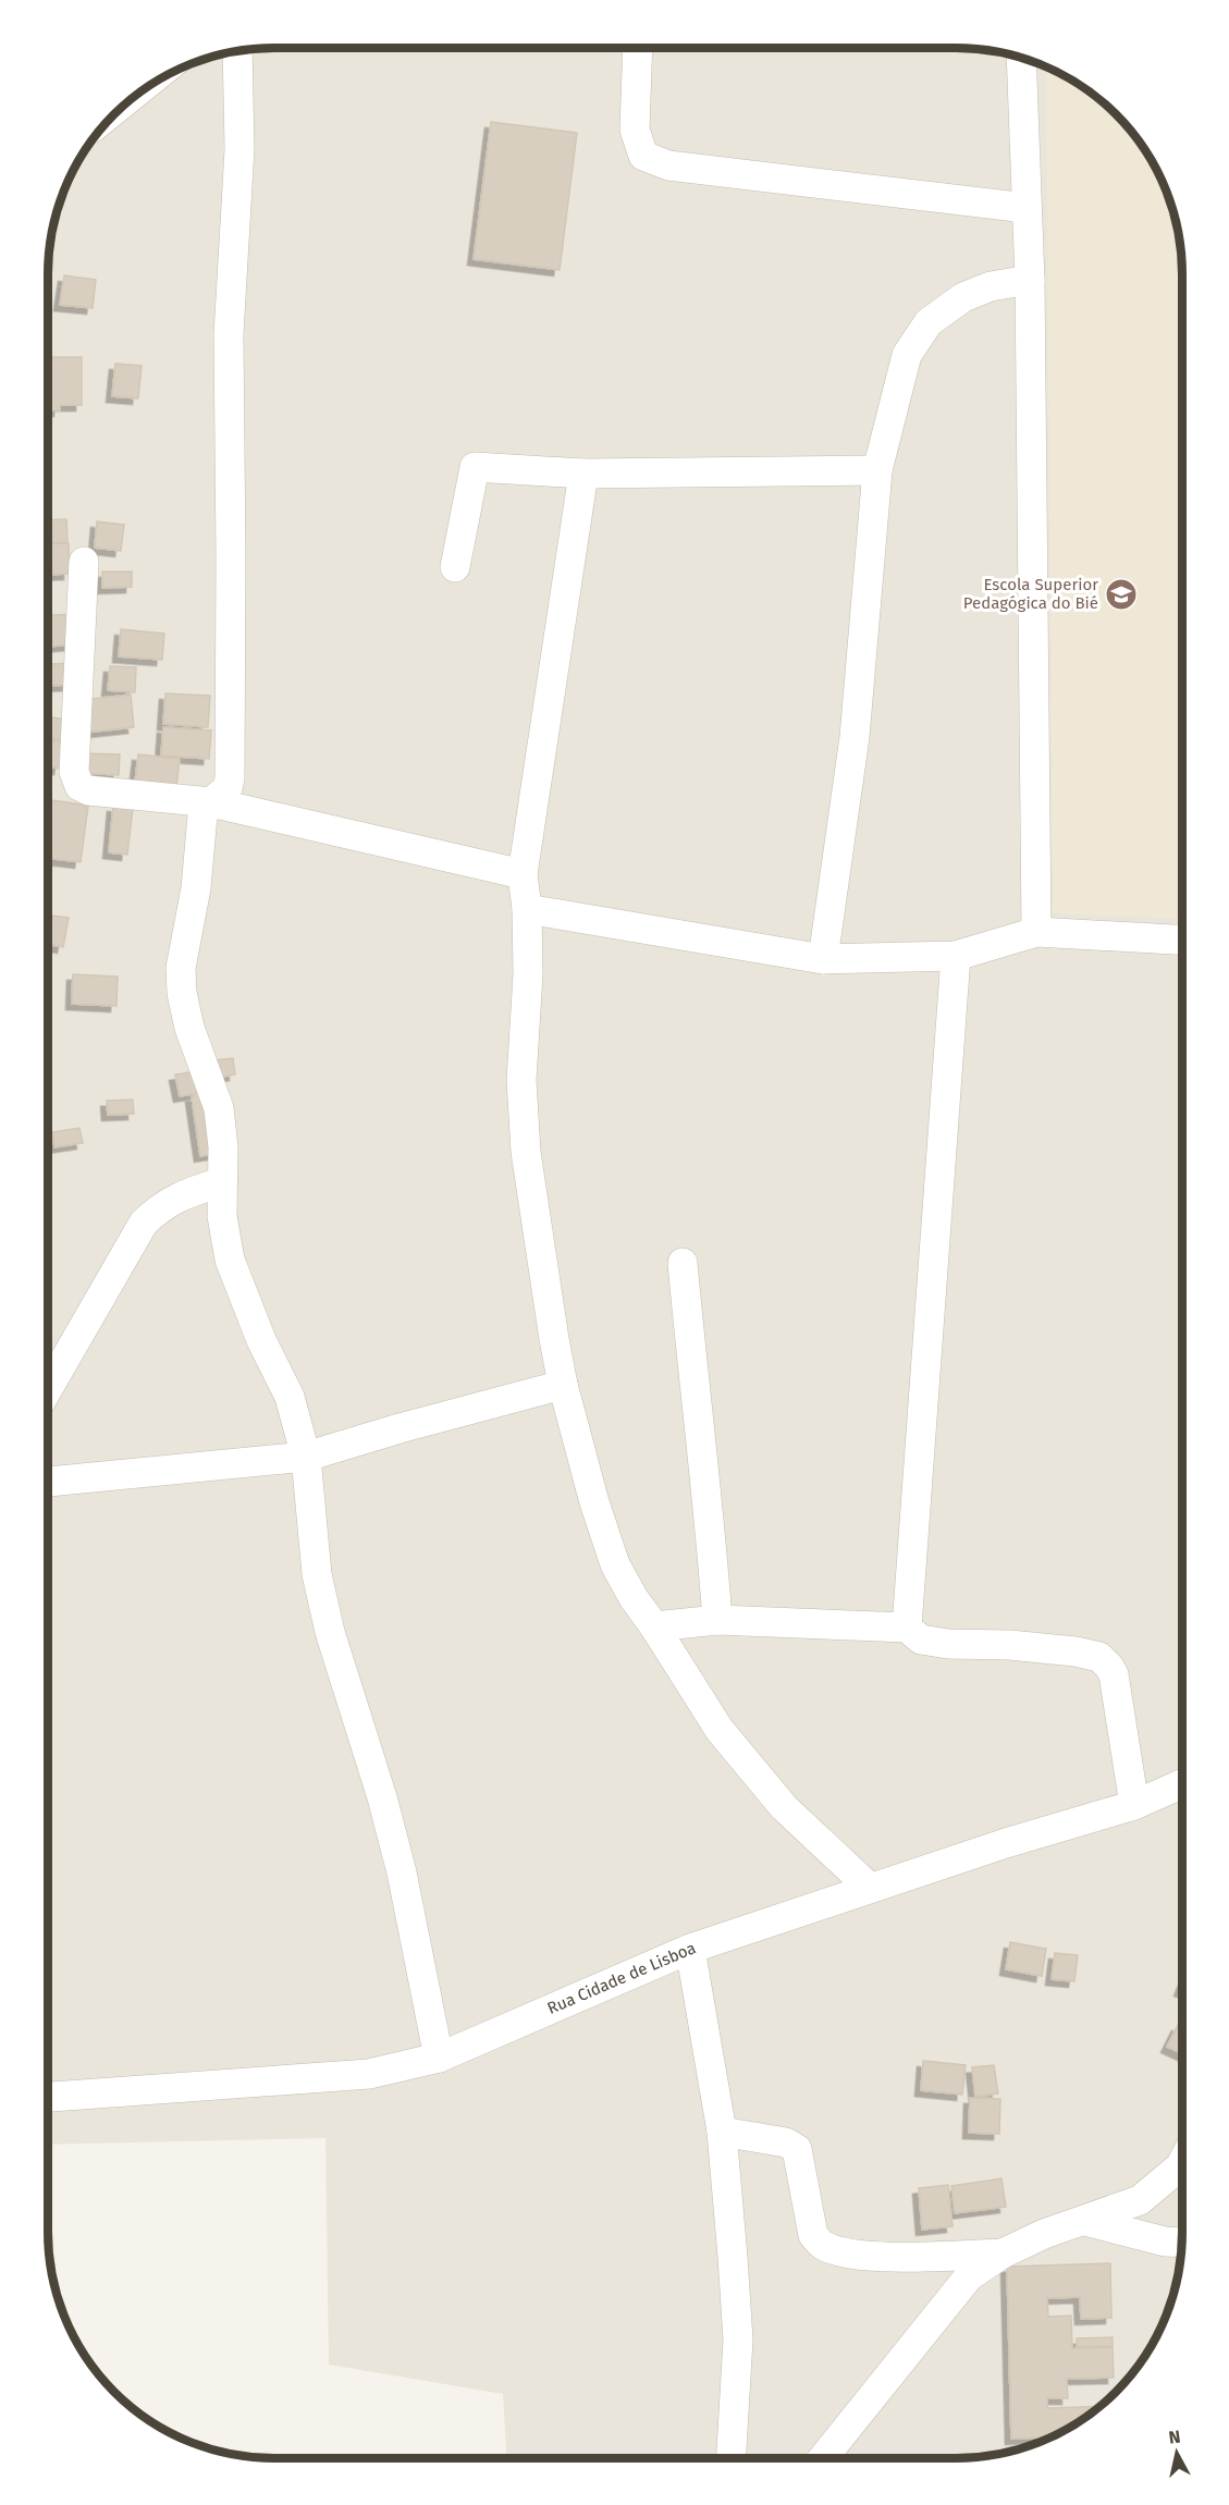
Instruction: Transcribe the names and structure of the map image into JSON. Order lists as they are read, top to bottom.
{
  "streets": {
    "street": ["Rua Cidade de Lisboa"]
  },
  "places": {
    "school or university": ["Escola Superior Pedagógica do Bié"]
  },
  "north": "top"
}
